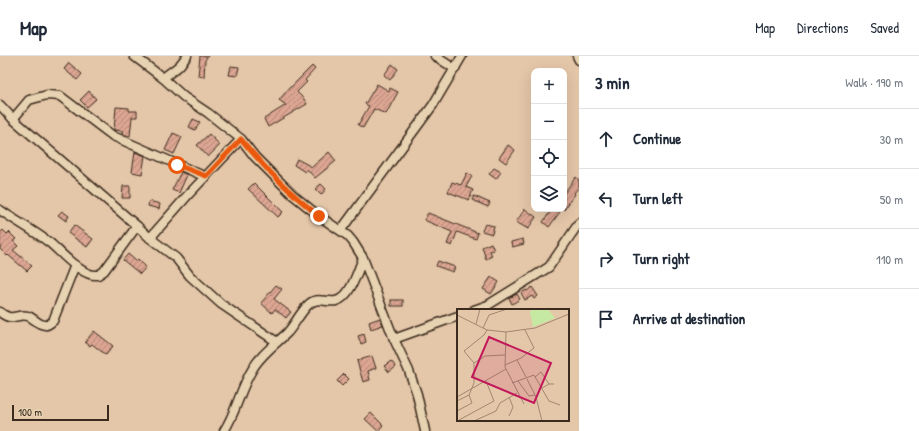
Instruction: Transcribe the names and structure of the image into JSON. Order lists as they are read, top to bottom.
{
  "scale_bar": "100 m",
  "page": {
    "header": "Map",
    "nav": ["Map", "Directions", "Saved"],
    "heading": ["3 min", "Walk · 190 m"],
    "map_buttons": ["+", "−"],
    "list": [
      ["Continue", "30 m"],
      ["Turn left", "50 m"],
      ["Turn right", "110 m"],
      "Arrive at destination"
    ],
    "scale": "100 m"
  }
}
